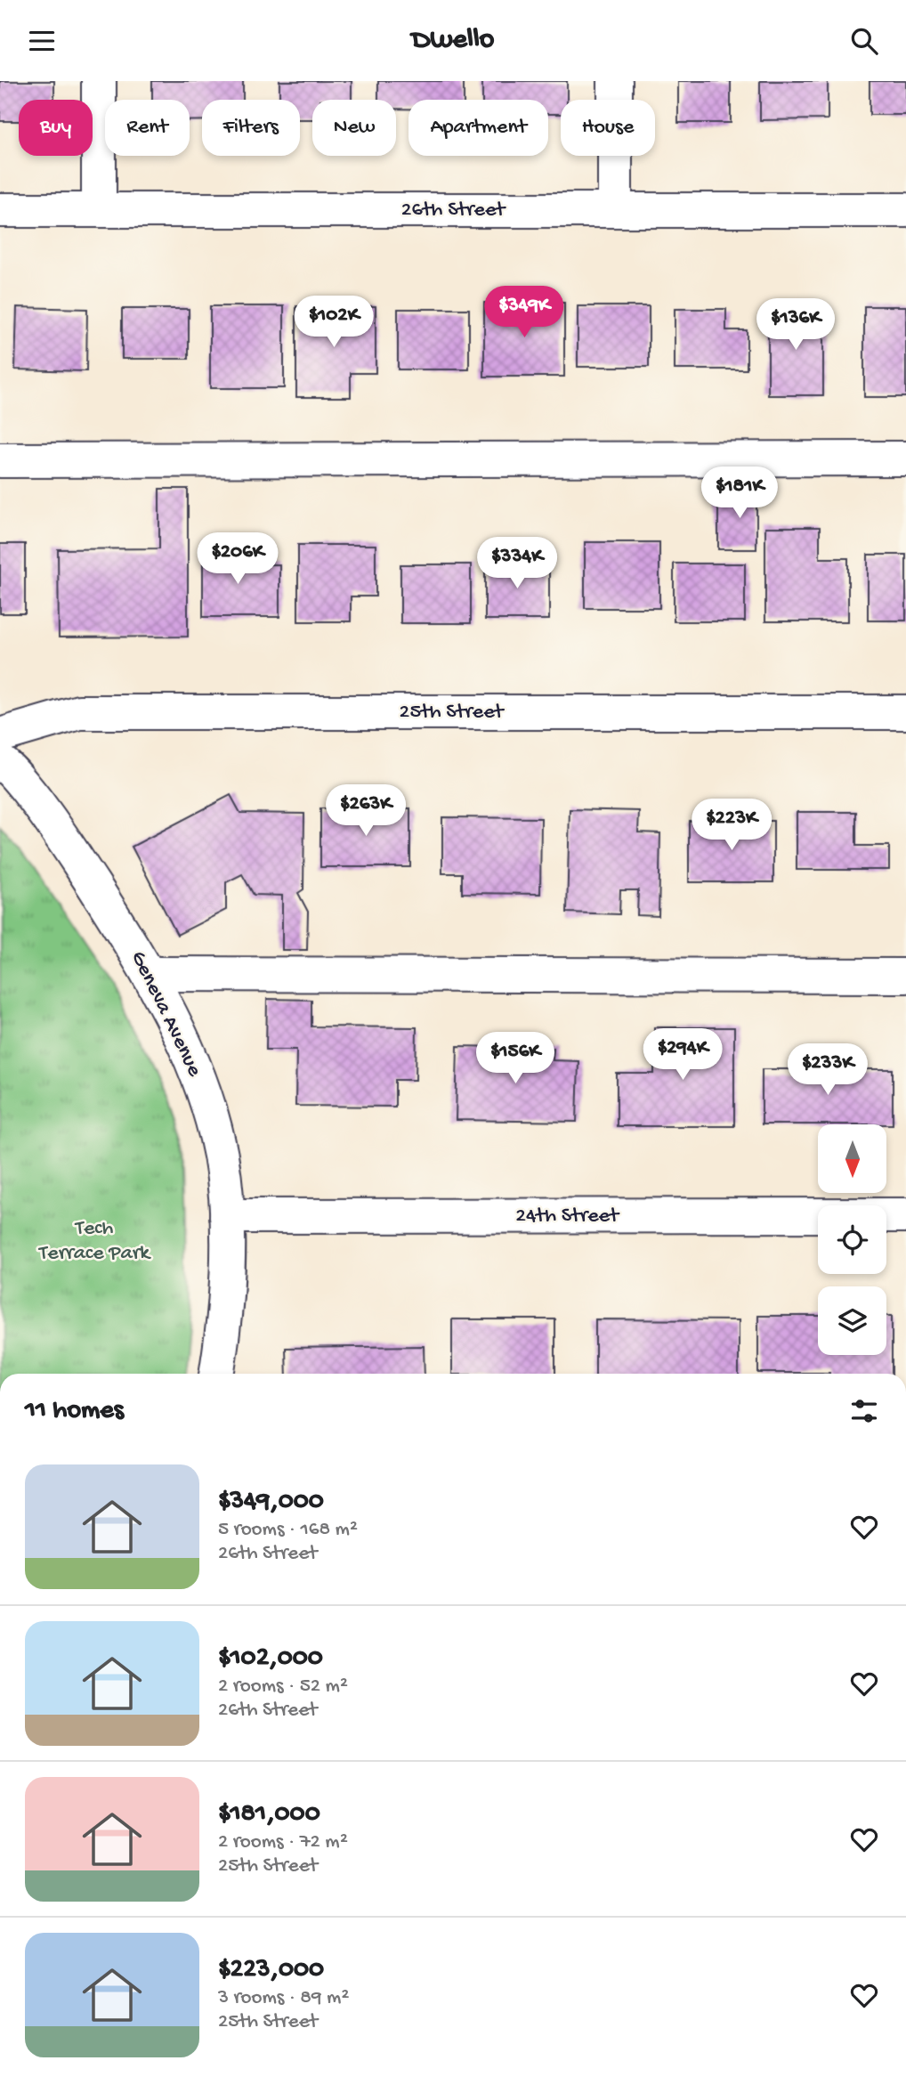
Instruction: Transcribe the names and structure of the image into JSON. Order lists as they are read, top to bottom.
{
  "streets": {
    "street": [
      "26th Street",
      "25th Street",
      "Geneva Avenue",
      "24th Street"
    ]
  },
  "crossings": [
    ["Geneva Avenue", "24th Street"]
  ],
  "parks": ["Tech Terrace Park"],
  "north": "bottom",
  "page": {
    "header": "Dwello",
    "chip": [
      "Buy",
      "Rent",
      "Filters",
      "New",
      "Apartment",
      "House"
    ],
    "price": [
      "$349K",
      "$102K",
      "$136K",
      "$181K",
      "$206K",
      "$334K",
      "$263K",
      "$223K",
      "$294K",
      "$156K",
      "$233K"
    ],
    "heading": "11 homes",
    "list": [
      {
        "name": "$349,000",
        "note": "5 rooms · 168 m² · 26th Street"
      },
      {
        "name": "$102,000",
        "note": "2 rooms · 52 m² · 26th Street"
      },
      {
        "name": "$181,000",
        "note": "2 rooms · 72 m² · 25th Street"
      },
      {
        "name": "$223,000",
        "note": "3 rooms · 89 m² · 25th Street"
      }
    ]
  }
}
